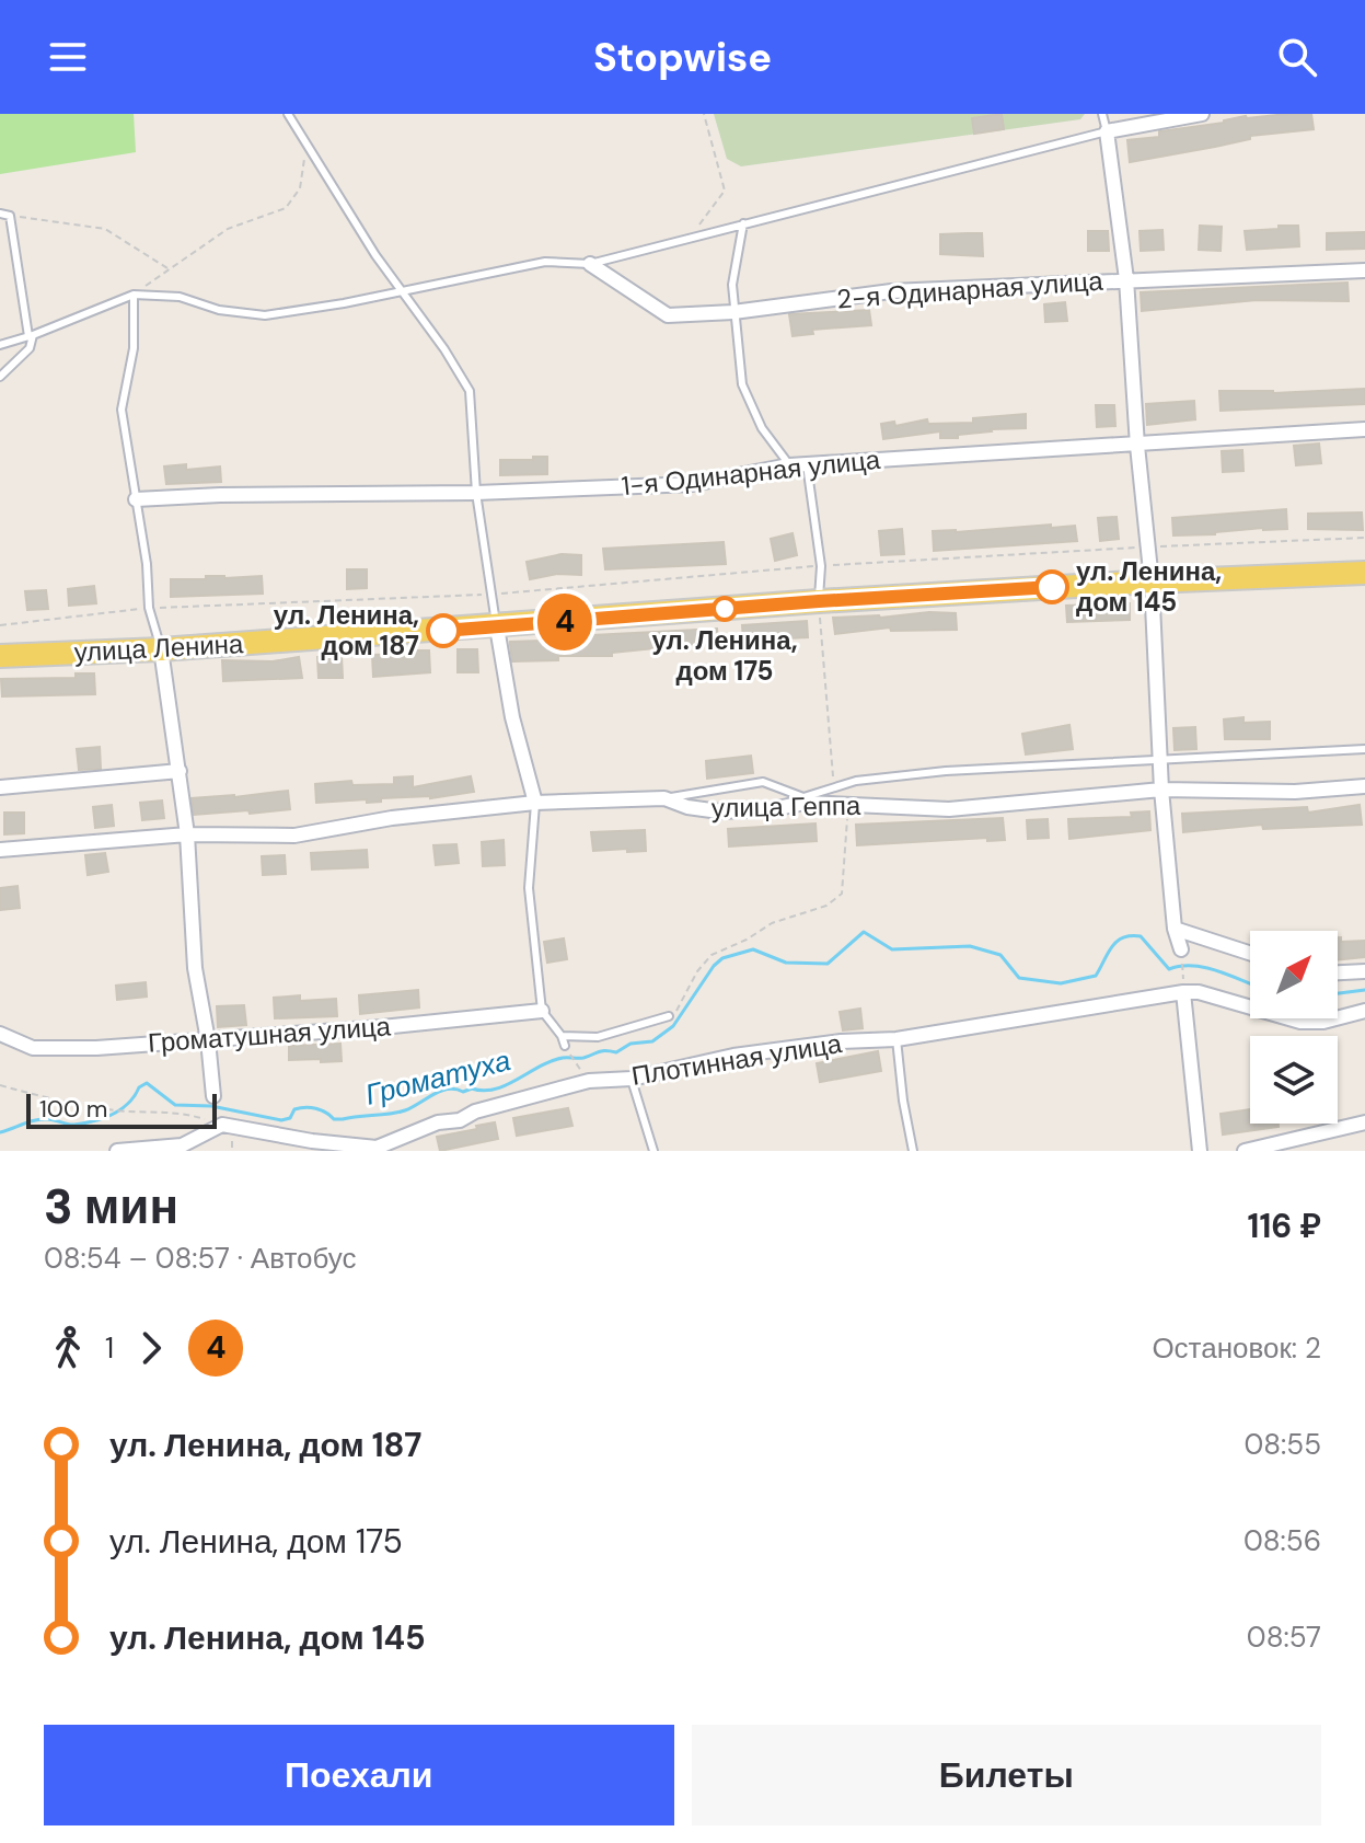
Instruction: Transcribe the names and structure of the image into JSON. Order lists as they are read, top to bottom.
{
  "streets": {
    "main road": ["улица Ленина"],
    "street": [
      "2-я Одинарная улица",
      "1-я Одинарная улица",
      "улица Геппа",
      "Громатушная улица",
      "Плотинная улица"
    ]
  },
  "water": ["Громатуха"],
  "places": ["ул. Ленина, дом 145", "ул. Ленина, дом 175", "ул. Ленина, дом 187"],
  "lines": ["bus line 4"],
  "scale_bar": "100 m",
  "north": "top right",
  "page": {
    "header": "Stopwise",
    "on_map": "4",
    "scale": "100 m",
    "heading": ["3 мин", "08:54 – 08:57 · Автобус", "116 ₽"],
    "legs": ["1", "4", "Остановок: 2"],
    "list": [
      {
        "name": "ул. Ленина, дом 187",
        "value": "08:55"
      },
      {
        "name": "ул. Ленина, дом 175",
        "value": "08:56"
      },
      {
        "name": "ул. Ленина, дом 145",
        "value": "08:57"
      }
    ],
    "buttons": ["Поехали", "Билеты"]
  }
}
